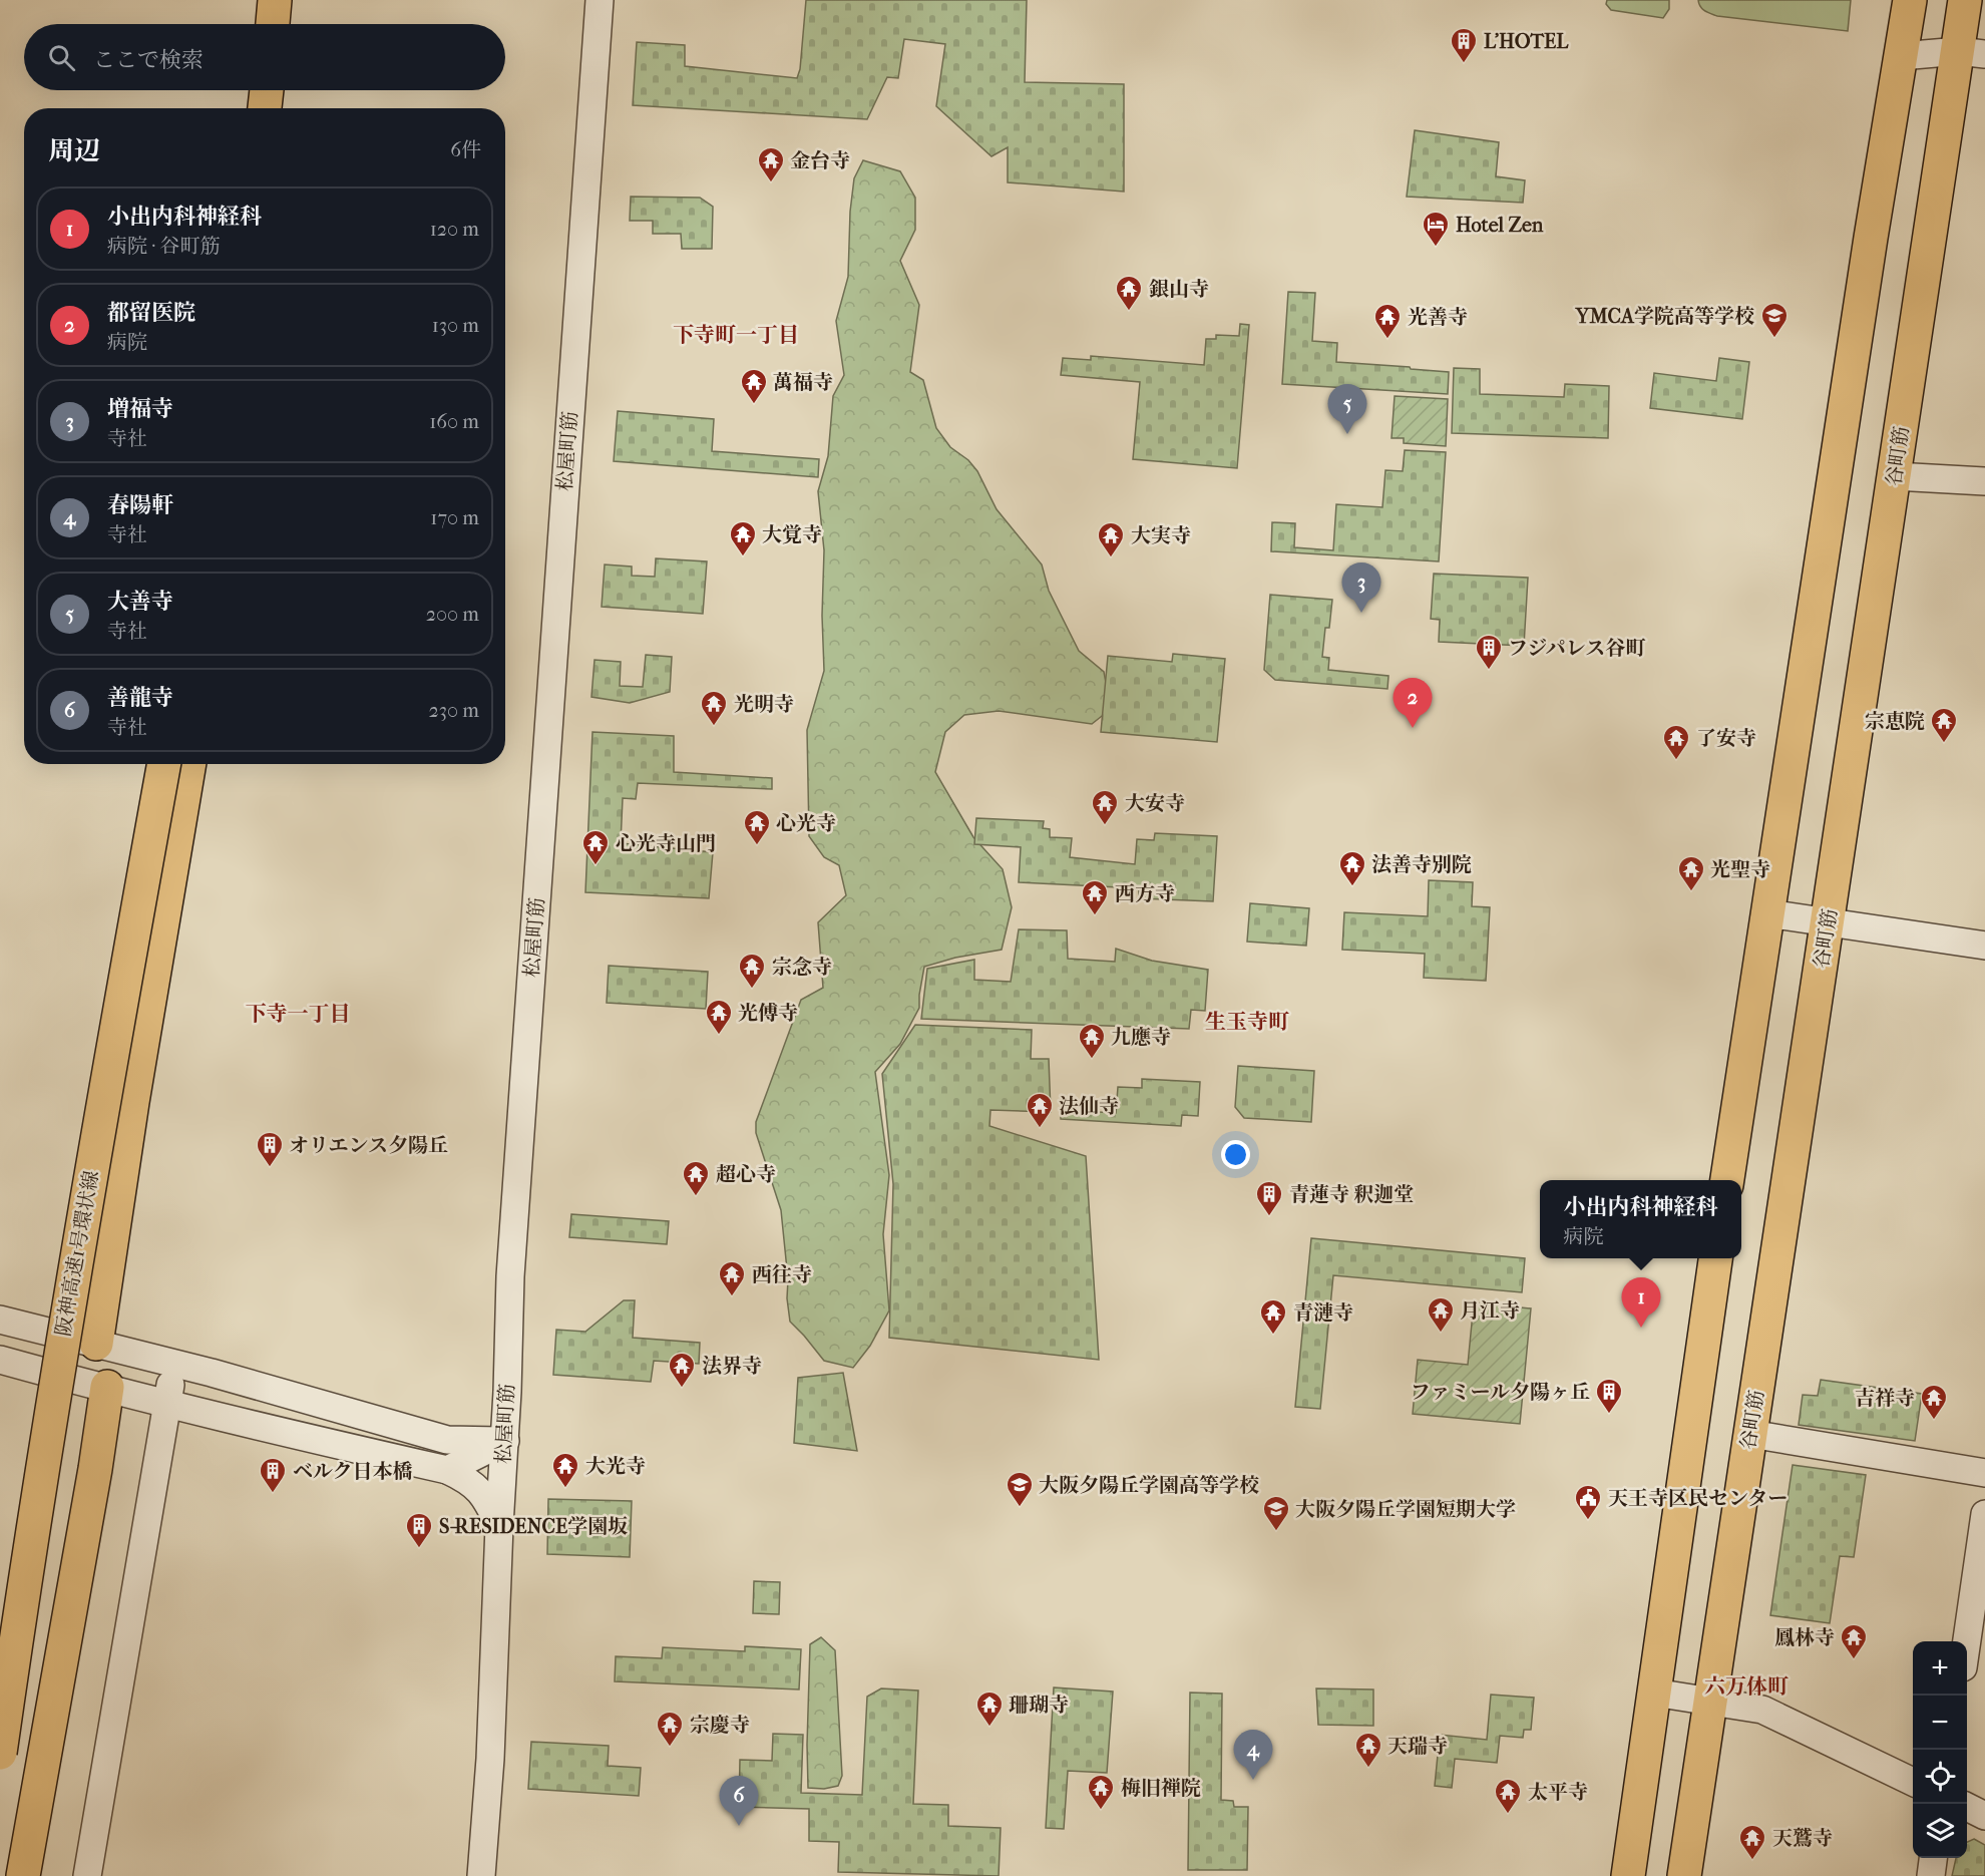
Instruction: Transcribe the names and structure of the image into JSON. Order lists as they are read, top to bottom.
{
  "streets": {
    "main road": ["谷町筋", "阪神高速1号環状線"],
    "street": ["松屋町筋"]
  },
  "districts": [
    "下寺町一丁目",
    "下寺一丁目",
    "生玉寺町",
    "六万体町"
  ],
  "places": {
    "building": [
      "L'HOTEL",
      "フジパレス谷町",
      "オリエンス夕陽丘",
      "青蓮寺 釈迦堂",
      "ファミール夕陽ヶ丘",
      "ベルク日本橋",
      "S-RESIDENCE学園坂"
    ],
    "temple": [
      "金台寺",
      "銀山寺",
      "光善寺",
      "萬福寺",
      "大覚寺",
      "大実寺",
      "光明寺",
      "宗恵院",
      "了安寺",
      "大安寺",
      "心光寺",
      "心光寺山門",
      "法善寺別院",
      "光聖寺",
      "西方寺",
      "宗念寺",
      "光傅寺",
      "九應寺",
      "法仙寺",
      "超心寺",
      "西往寺",
      "月江寺",
      "青漣寺",
      "法界寺",
      "吉祥寺",
      "大光寺",
      "鳳林寺",
      "珊瑚寺",
      "宗慶寺",
      "天瑞寺",
      "梅旧禅院",
      "太平寺",
      "天鷲寺"
    ],
    "hotel": ["Hotel Zen"],
    "school or university": ["YMCA学院高等学校", "大阪夕陽丘学園高等学校", "大阪夕陽丘学園短期大学"],
    "public building": ["天王寺区民センター"]
  },
  "page": {
    "search": "ここで検索",
    "heading": ["周辺", "6件"],
    "list": [
      {
        "mark": "1",
        "name": "小出内科神経科",
        "note": "病院 · 谷町筋",
        "value": "120 m"
      },
      {
        "mark": "2",
        "name": "都留医院",
        "note": "病院",
        "value": "130 m"
      },
      {
        "mark": "3",
        "name": "増福寺",
        "note": "寺社",
        "value": "160 m"
      },
      {
        "mark": "4",
        "name": "春陽軒",
        "note": "寺社",
        "value": "170 m"
      },
      {
        "mark": "5",
        "name": "大善寺",
        "note": "寺社",
        "value": "200 m"
      },
      {
        "mark": "6",
        "name": "善龍寺",
        "note": "寺社",
        "value": "230 m"
      }
    ],
    "pins": [
      "5",
      "3",
      "2",
      "1",
      "4",
      "6"
    ],
    "popup": ["小出内科神経科", "病院"],
    "map_buttons": ["+", "−"]
  }
}
